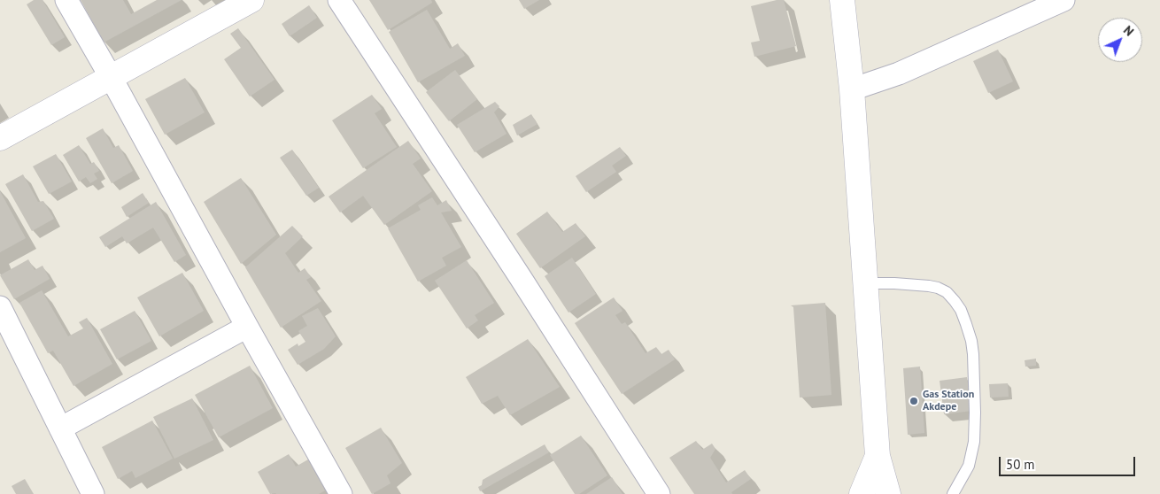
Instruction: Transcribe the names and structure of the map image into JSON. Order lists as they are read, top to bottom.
{
  "places": ["Gas Station Akdepe"],
  "scale_bar": "50 m",
  "north": "top right"
}
